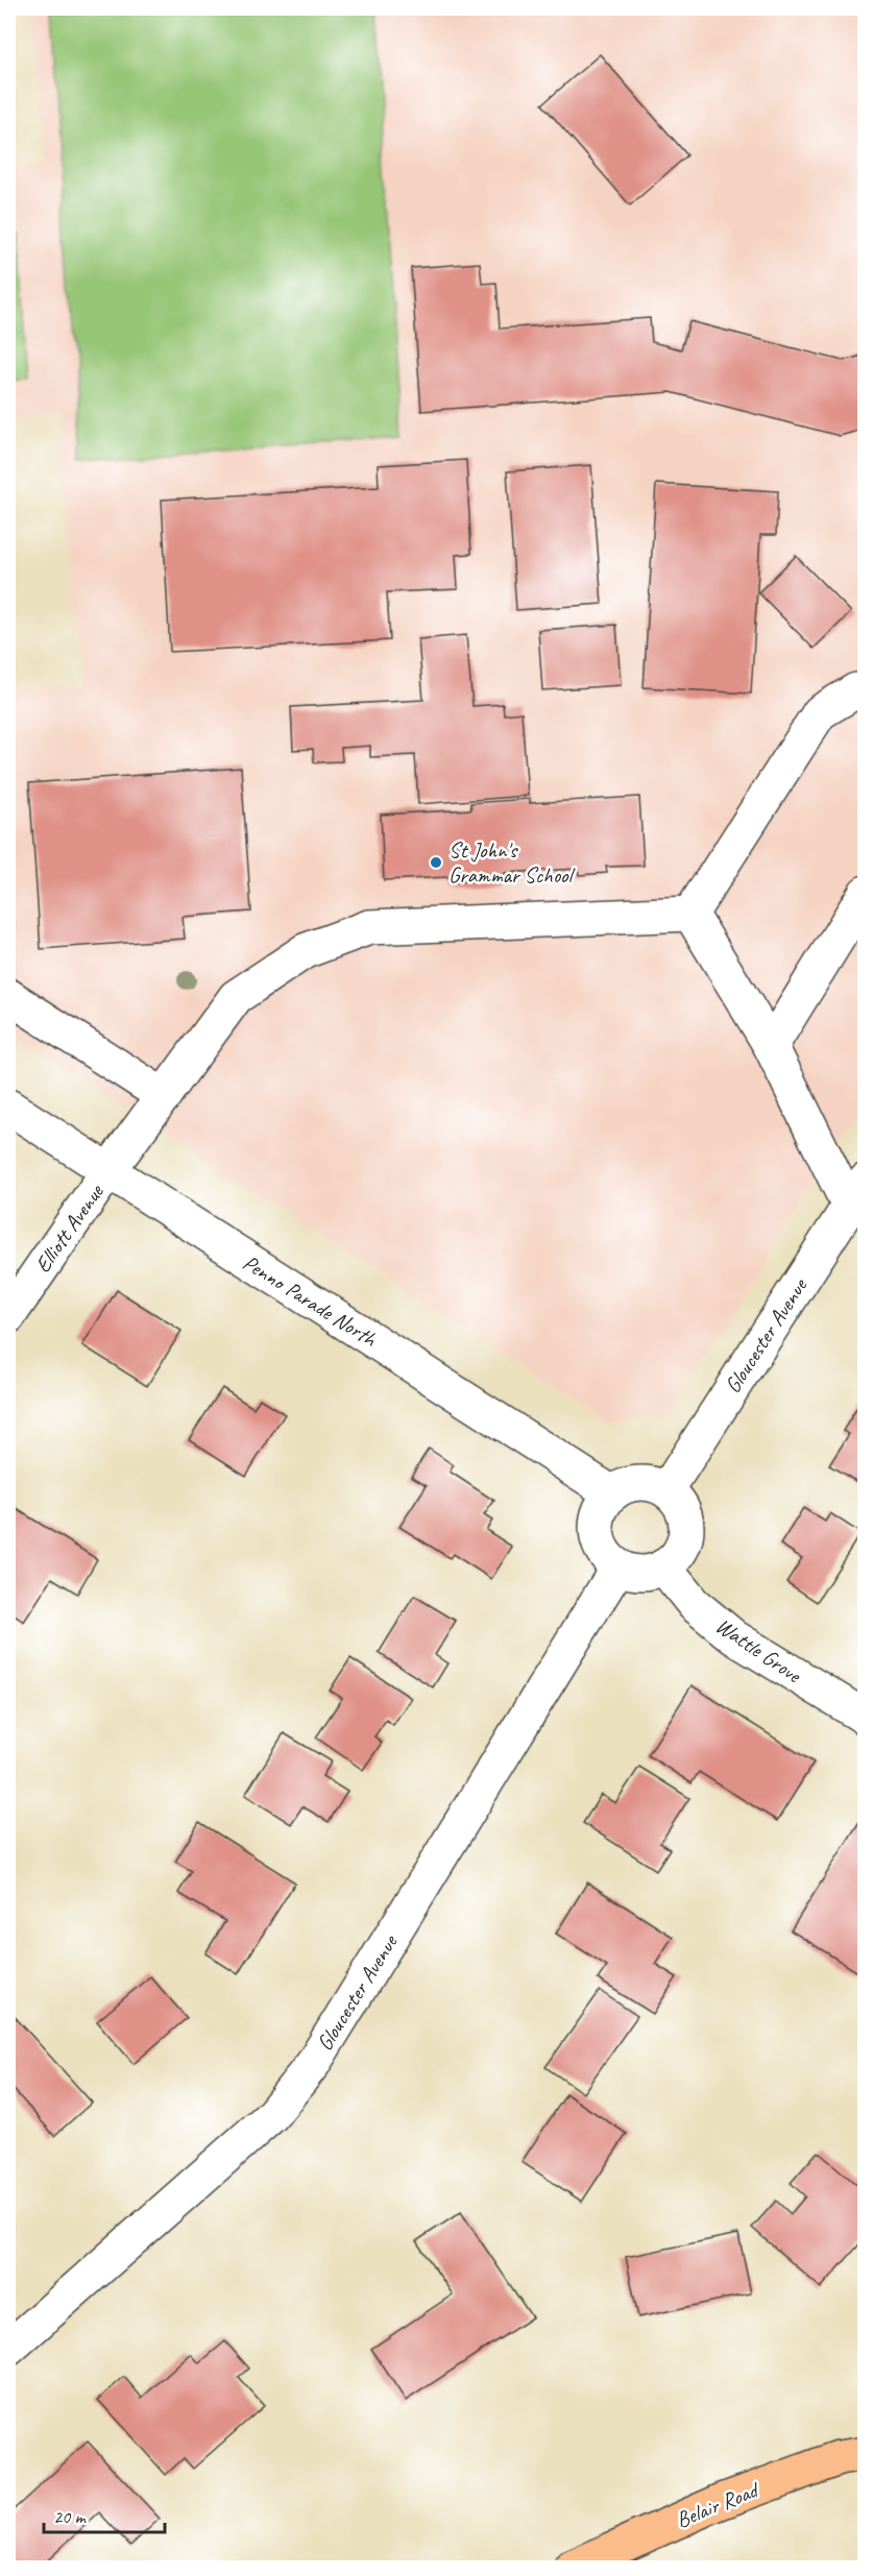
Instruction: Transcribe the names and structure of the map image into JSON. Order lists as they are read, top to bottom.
{
  "streets": {
    "main road": ["Belair Road"],
    "street": [
      "Elliott Avenue",
      "Penno Parade North",
      "Gloucester Avenue",
      "Wattle Grove"
    ]
  },
  "crossings": [
    ["Elliott Avenue", "Penno Parade North"],
    ["Penno Parade North", "Gloucester Avenue"],
    ["Penno Parade North", "Wattle Grove"],
    ["Gloucester Avenue", "Wattle Grove"]
  ],
  "places": ["St John's Grammar School"],
  "scale_bar": "20 m"
}
